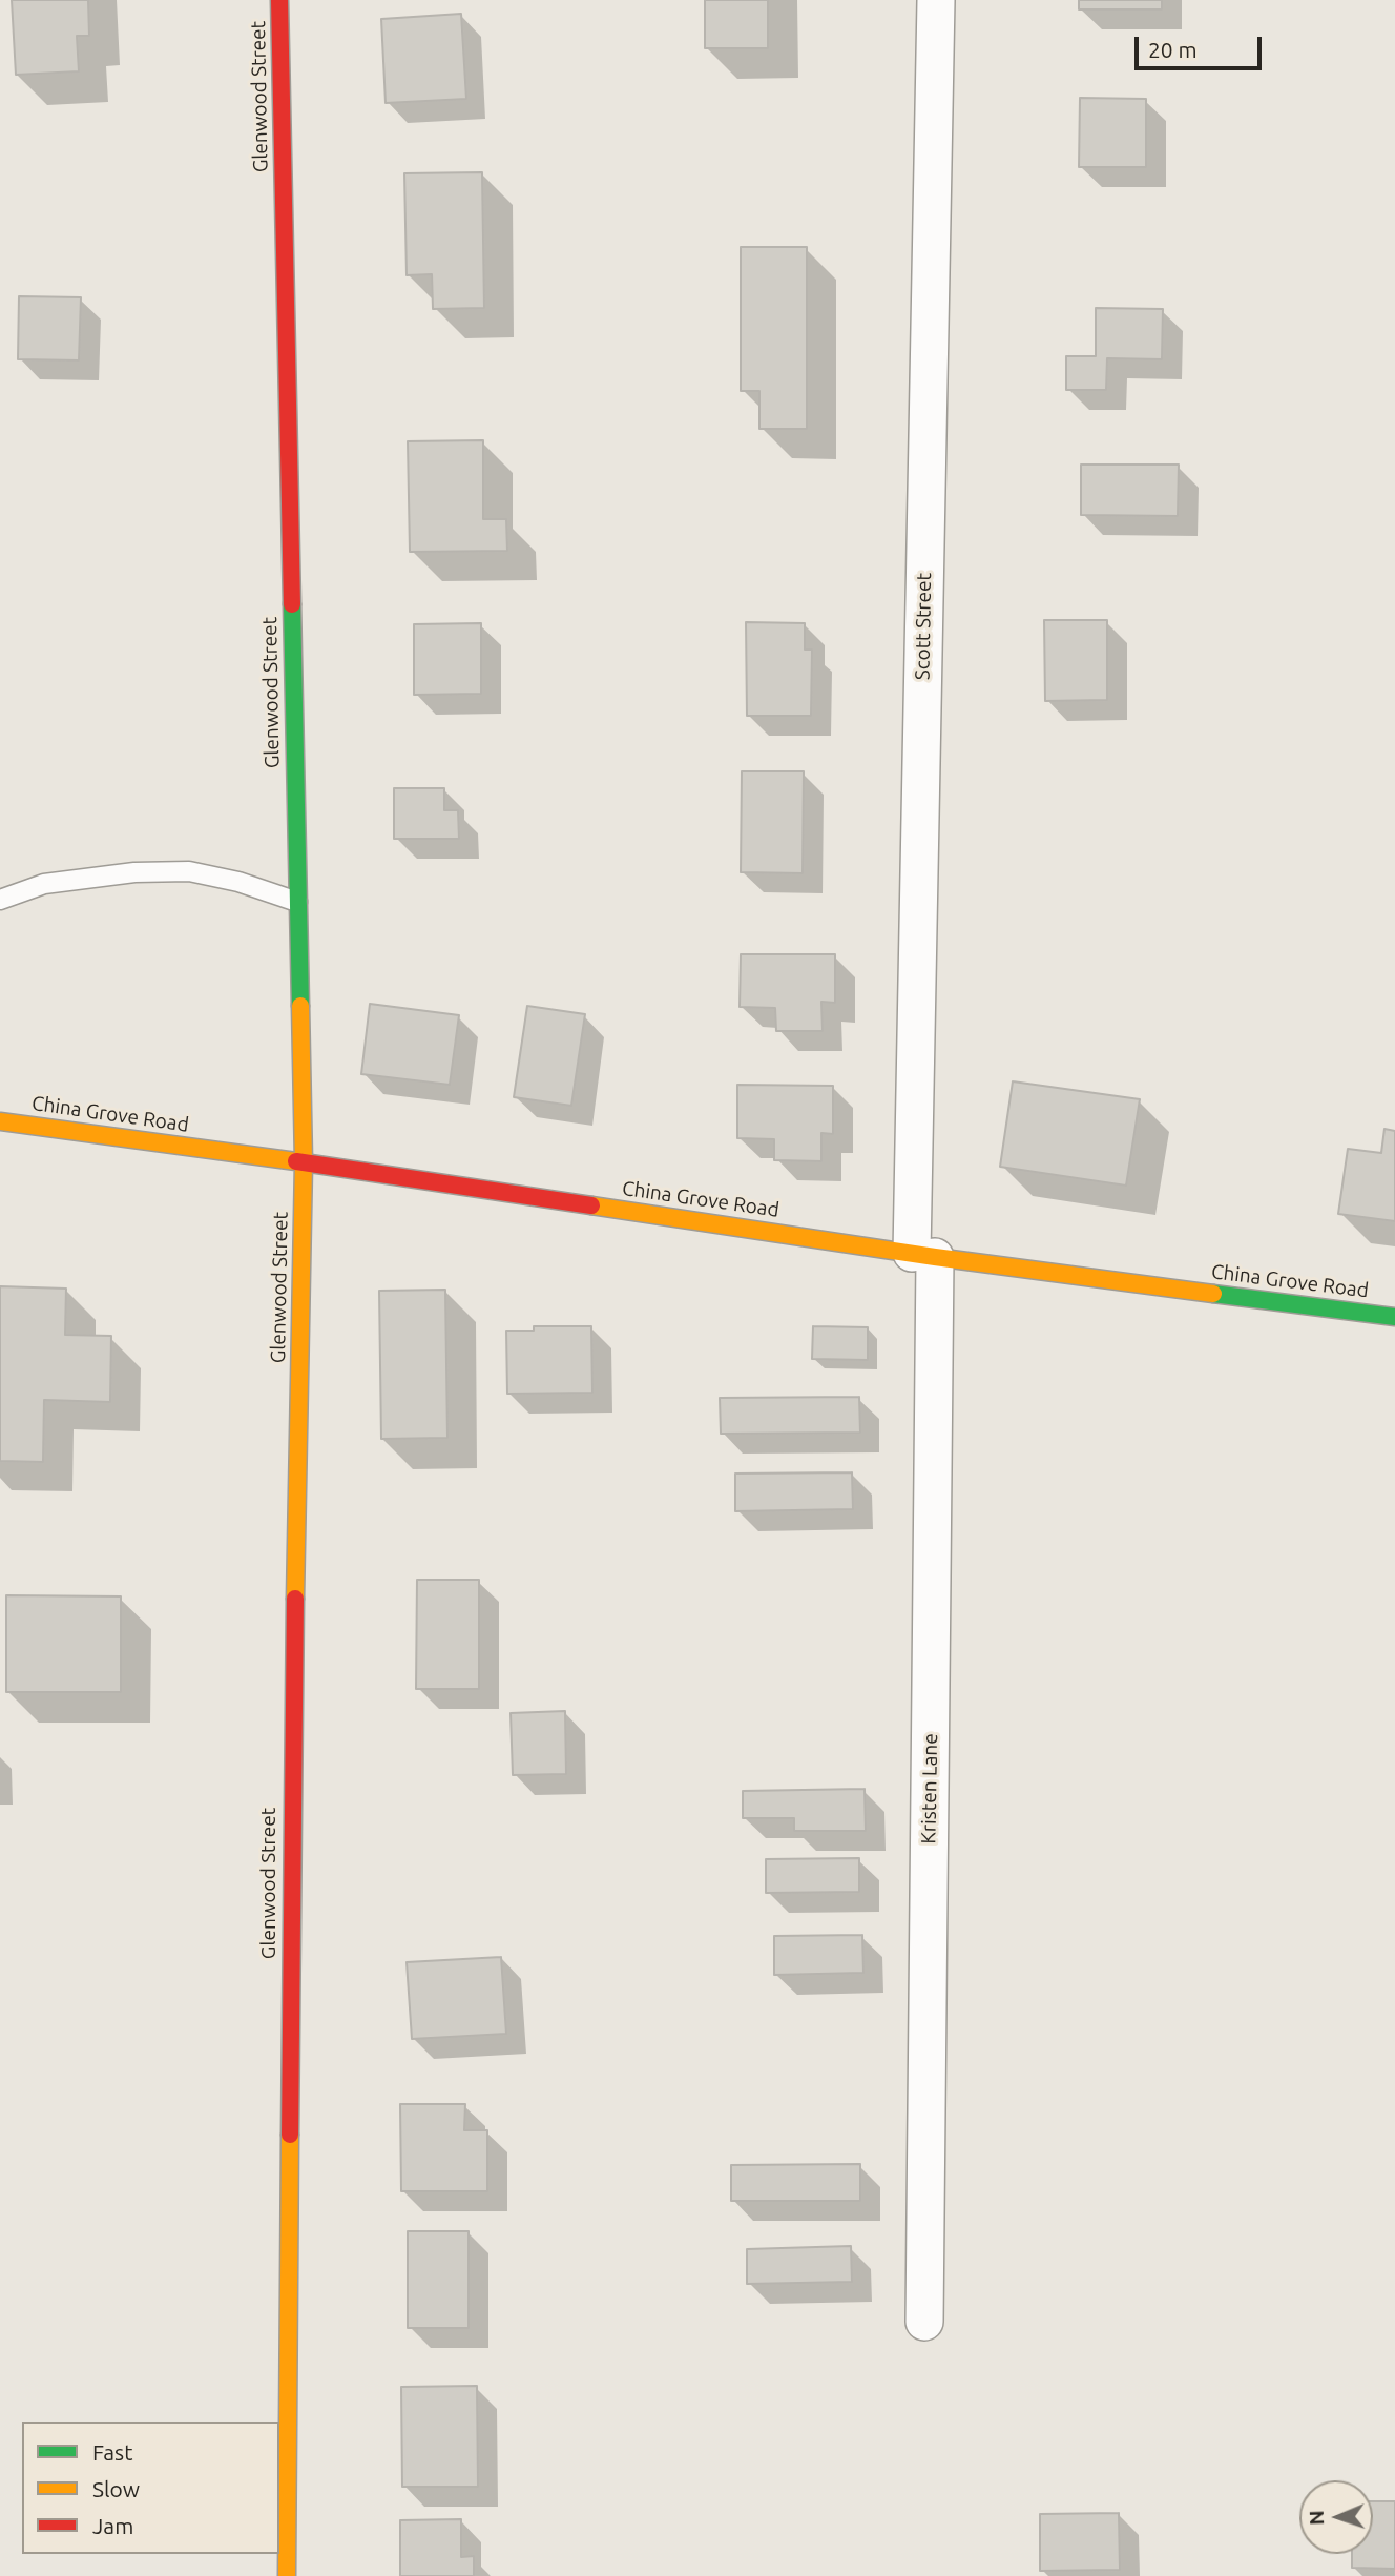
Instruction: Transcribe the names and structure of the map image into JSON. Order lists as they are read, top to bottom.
{
  "streets": {
    "street": [
      "Glenwood Street",
      "Scott Street",
      "China Grove Road",
      "Kristen Lane"
    ]
  },
  "crossings": [
    ["Glenwood Street", "China Grove Road"],
    ["Scott Street", "China Grove Road"],
    ["Scott Street", "Kristen Lane"],
    ["China Grove Road", "Kristen Lane"]
  ],
  "legend": ["Fast", "Slow", "Jam"],
  "scale_bar": "20 m",
  "north": "left"
}
